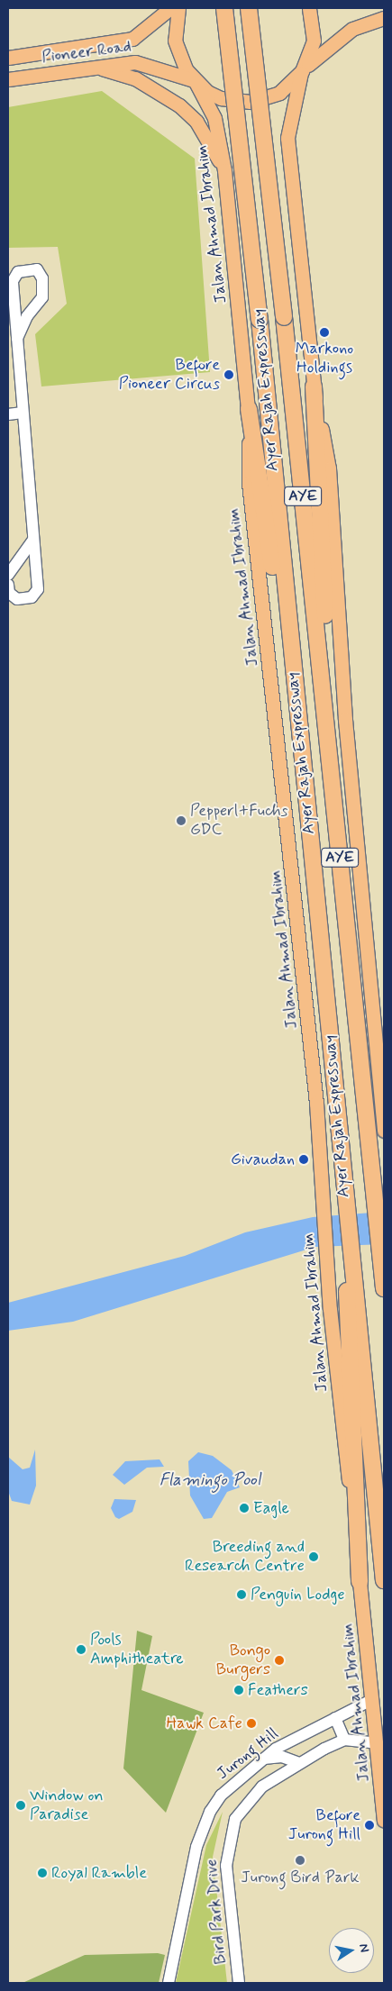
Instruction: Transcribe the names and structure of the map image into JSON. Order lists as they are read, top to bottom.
{
  "streets": {
    "highway": ["Ayer Rajah Expressway", "AYE"],
    "main road": ["Pioneer Road", "Jalan Ahmad Ibrahim"],
    "street": ["Jurong Hill", "Bird Park Drive"]
  },
  "crossings": [
    ["Pioneer Road", "Jalan Ahmad Ibrahim"],
    ["Jalan Ahmad Ibrahim", "Jurong Hill"]
  ],
  "water": ["Flamingo Pool"],
  "places": [
    "Markono Holdings",
    "Before Pioneer Circus",
    "Pepperl+Fuchs GDC",
    "Givaudan",
    "Eagle",
    "Breeding and Research Centre",
    "Penguin Lodge",
    "Pools Amphitheatre",
    "Bongo Burgers",
    "Feathers",
    "Hawk Cafe",
    "Window on Paradise",
    "Before Jurong Hill",
    "Jurong Bird Park",
    "Royal Ramble"
  ],
  "north": "right"
}
